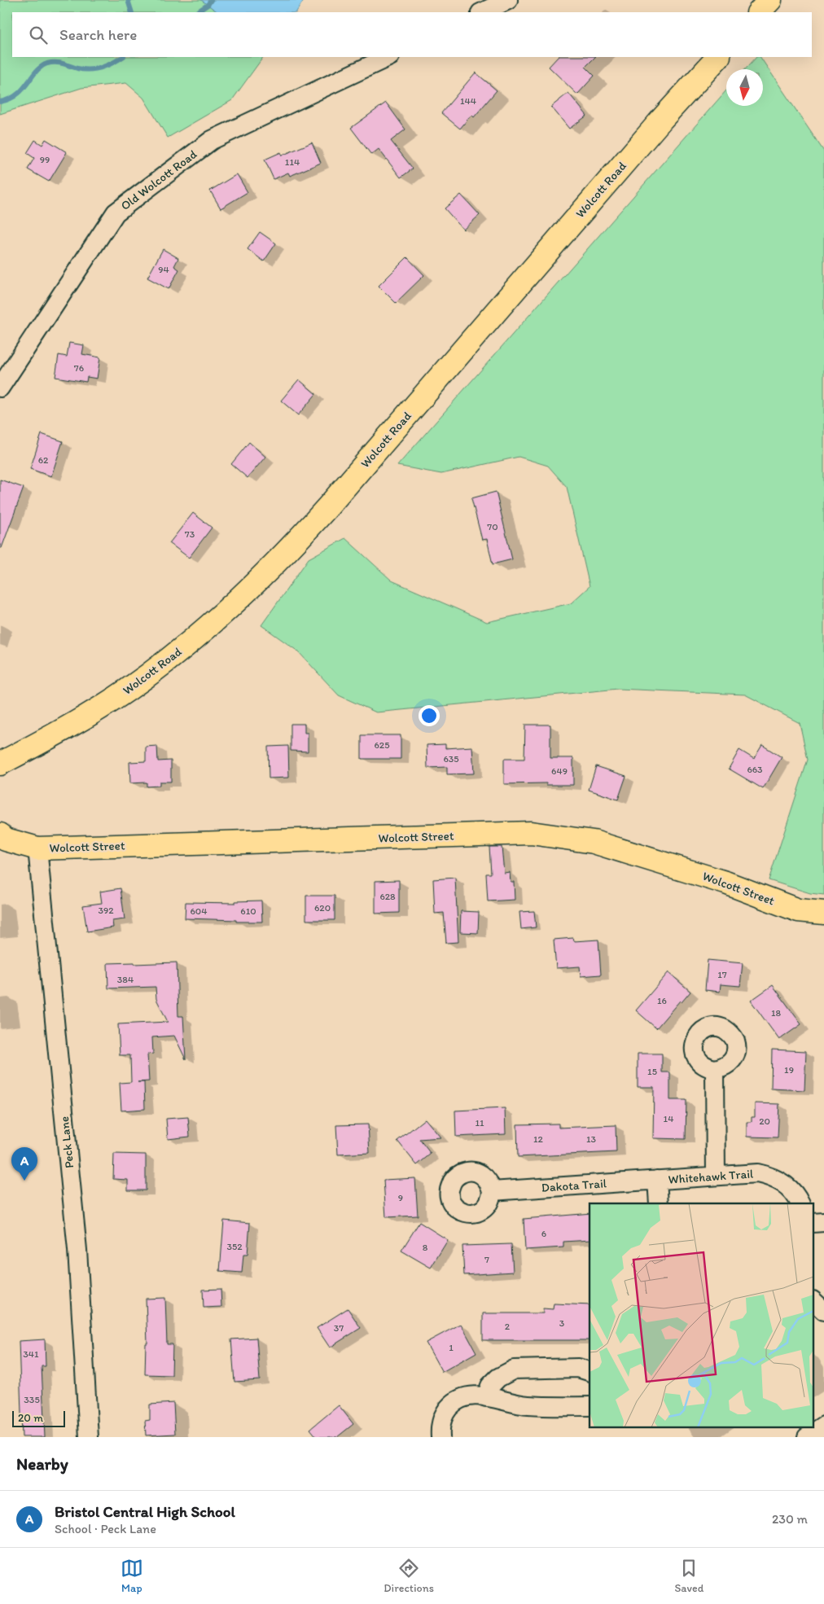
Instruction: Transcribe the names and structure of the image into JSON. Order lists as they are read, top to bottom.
{
  "streets": {
    "main road": ["Wolcott Road", "Wolcott Street"],
    "street": [
      "Old Wolcott Road",
      "Peck Lane",
      "Whitehawk Trail",
      "Dakota Trail"
    ]
  },
  "crossings": [
    ["Wolcott Street", "Peck Lane"],
    ["Whitehawk Trail", "Dakota Trail"]
  ],
  "house_numbers": [
    "144",
    "99",
    "114",
    "94",
    "76",
    "62",
    "70",
    "73",
    "625",
    "635",
    "663",
    "649",
    "628",
    "620",
    "392",
    "604",
    "610",
    "17",
    "384",
    "16",
    "18",
    "19",
    "15",
    "14",
    "20",
    "11",
    "12",
    "13",
    "9",
    "6",
    "352",
    "8",
    "7",
    "3",
    "2",
    "37",
    "1",
    "341",
    "335"
  ],
  "scale_bar": "20 m",
  "north": "bottom",
  "page": {
    "search": "Search here",
    "pins": "A",
    "scale": "20 m",
    "heading": "Nearby",
    "list": [
      {
        "mark": "A",
        "name": "Bristol Central High School",
        "note": "School · Peck Lane",
        "value": "230 m"
      }
    ],
    "nav": ["Map", "Directions", "Saved"]
  }
}
